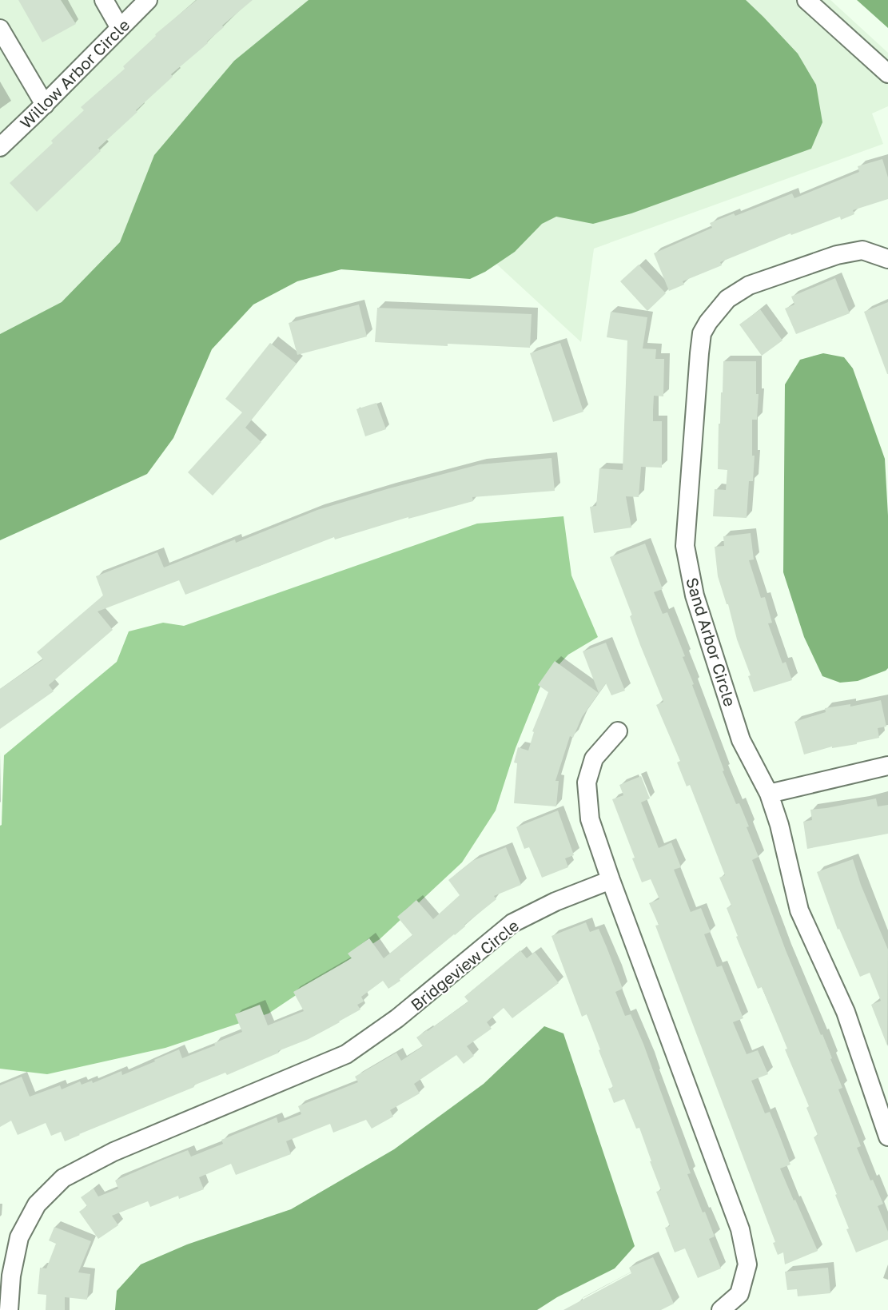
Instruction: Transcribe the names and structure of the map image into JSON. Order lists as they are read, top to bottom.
{
  "streets": {
    "street": ["Willow Arbor Circle", "Sand Arbor Circle", "Bridgeview Circle"]
  }
}
